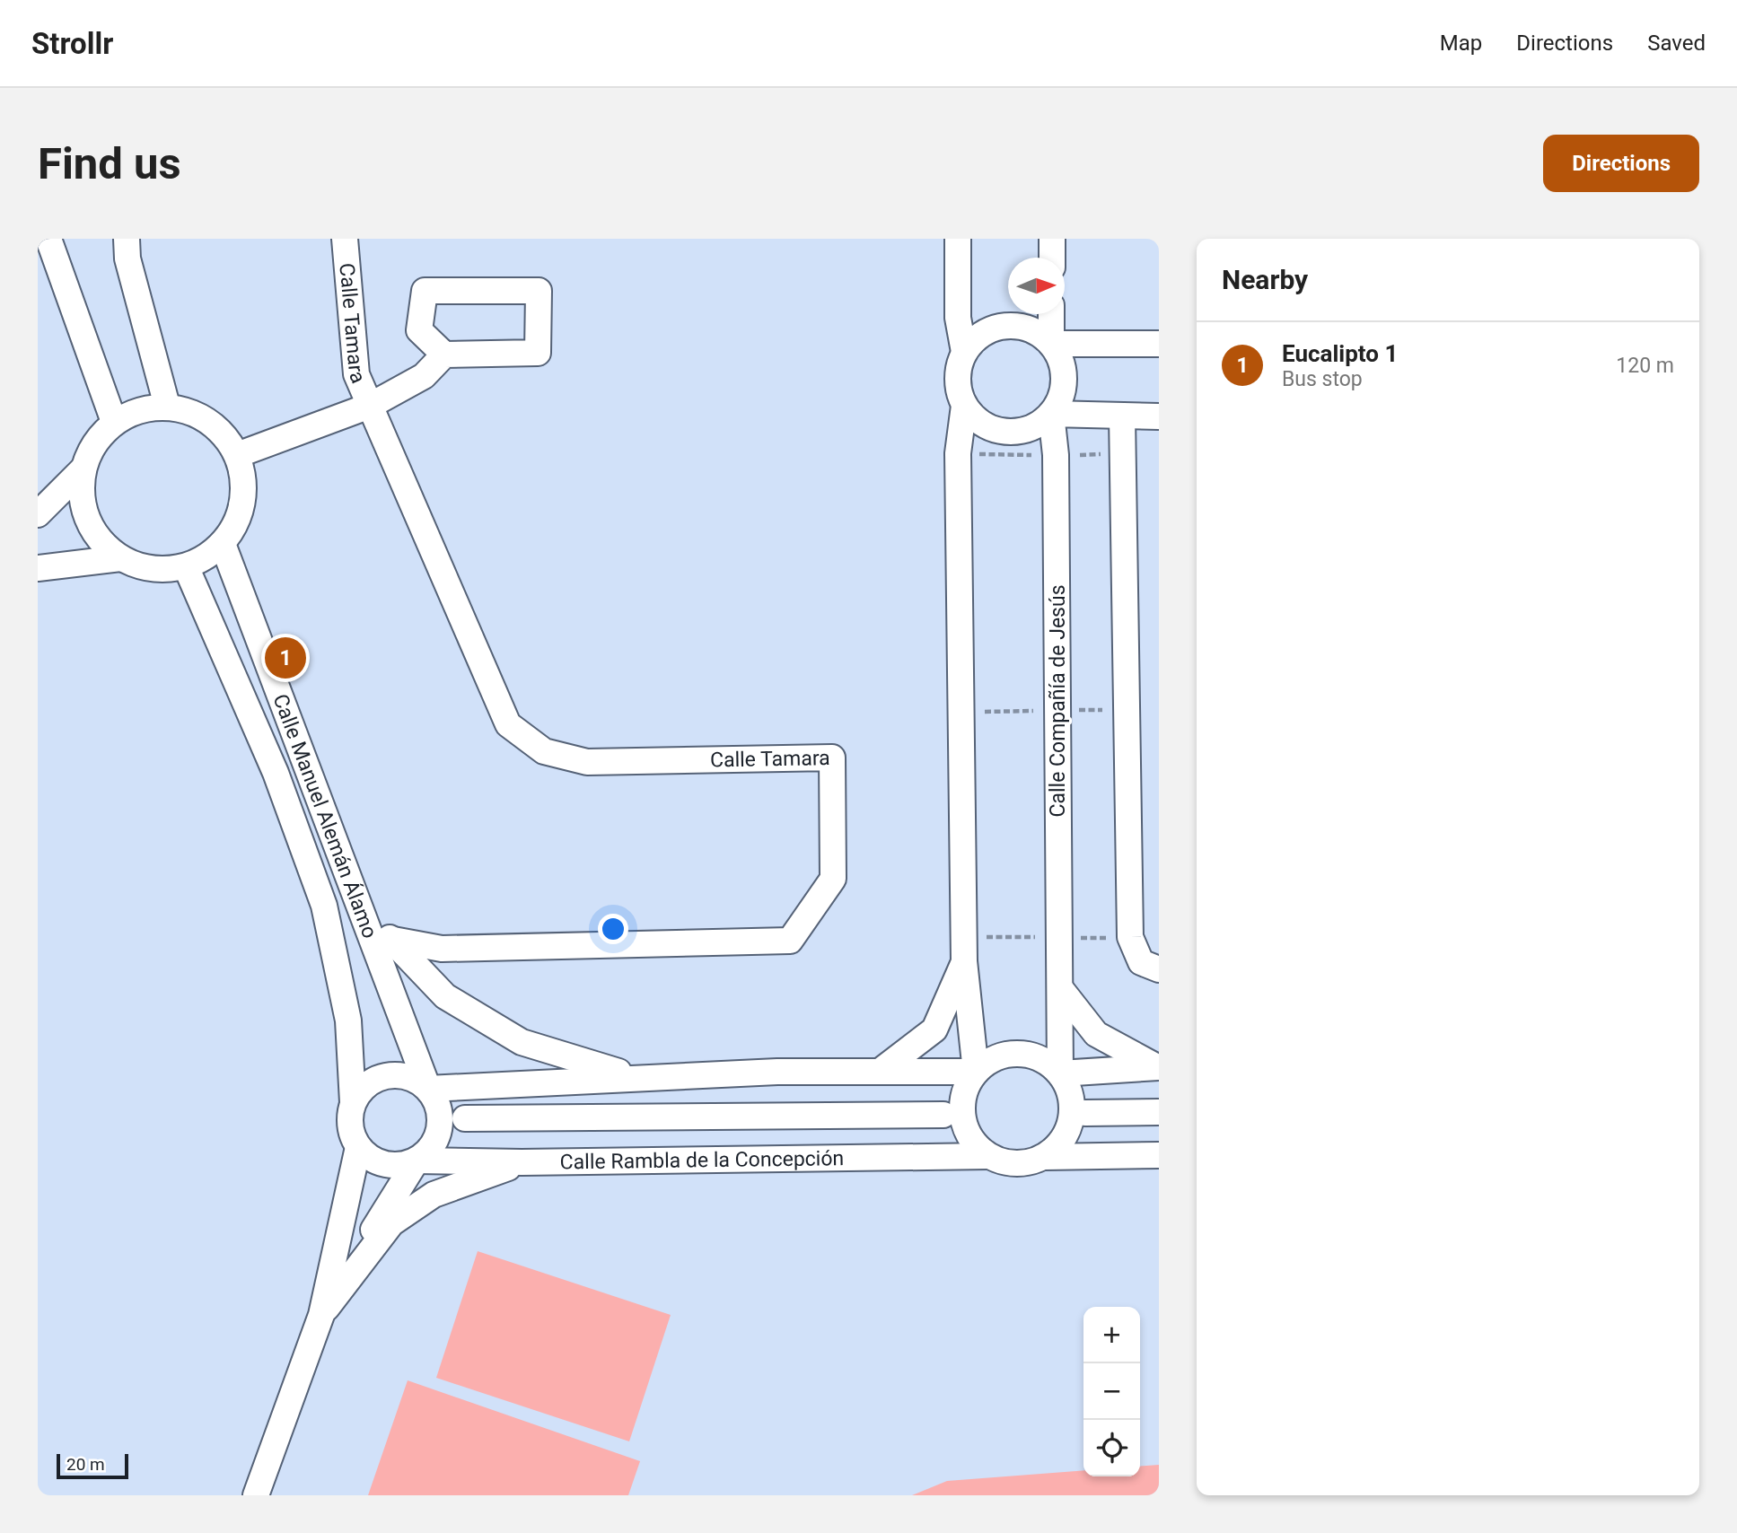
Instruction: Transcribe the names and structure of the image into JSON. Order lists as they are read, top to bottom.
{
  "streets": {
    "street": [
      "Calle Tamara",
      "Calle Compañía de Jesús",
      "Calle Manuel Alemán Álamo",
      "Calle Rambla de la Concepción"
    ]
  },
  "crossings": [
    ["Calle Tamara", "Calle Manuel Alemán Álamo"],
    ["Calle Compañía de Jesús", "Calle Rambla de la Concepción"],
    ["Calle Manuel Alemán Álamo", "Calle Rambla de la Concepción"]
  ],
  "scale_bar": "20 m",
  "north": "right",
  "page": {
    "header": "Strollr",
    "nav": ["Map", "Directions", "Saved"],
    "buttons": "Directions",
    "title": "Find us",
    "heading": "Nearby",
    "list": [
      {
        "mark": "1",
        "name": "Eucalipto 1",
        "note": "Bus stop",
        "value": "120 m"
      }
    ],
    "pins": "1",
    "map_buttons": ["+", "−"],
    "scale": "20 m"
  }
}
